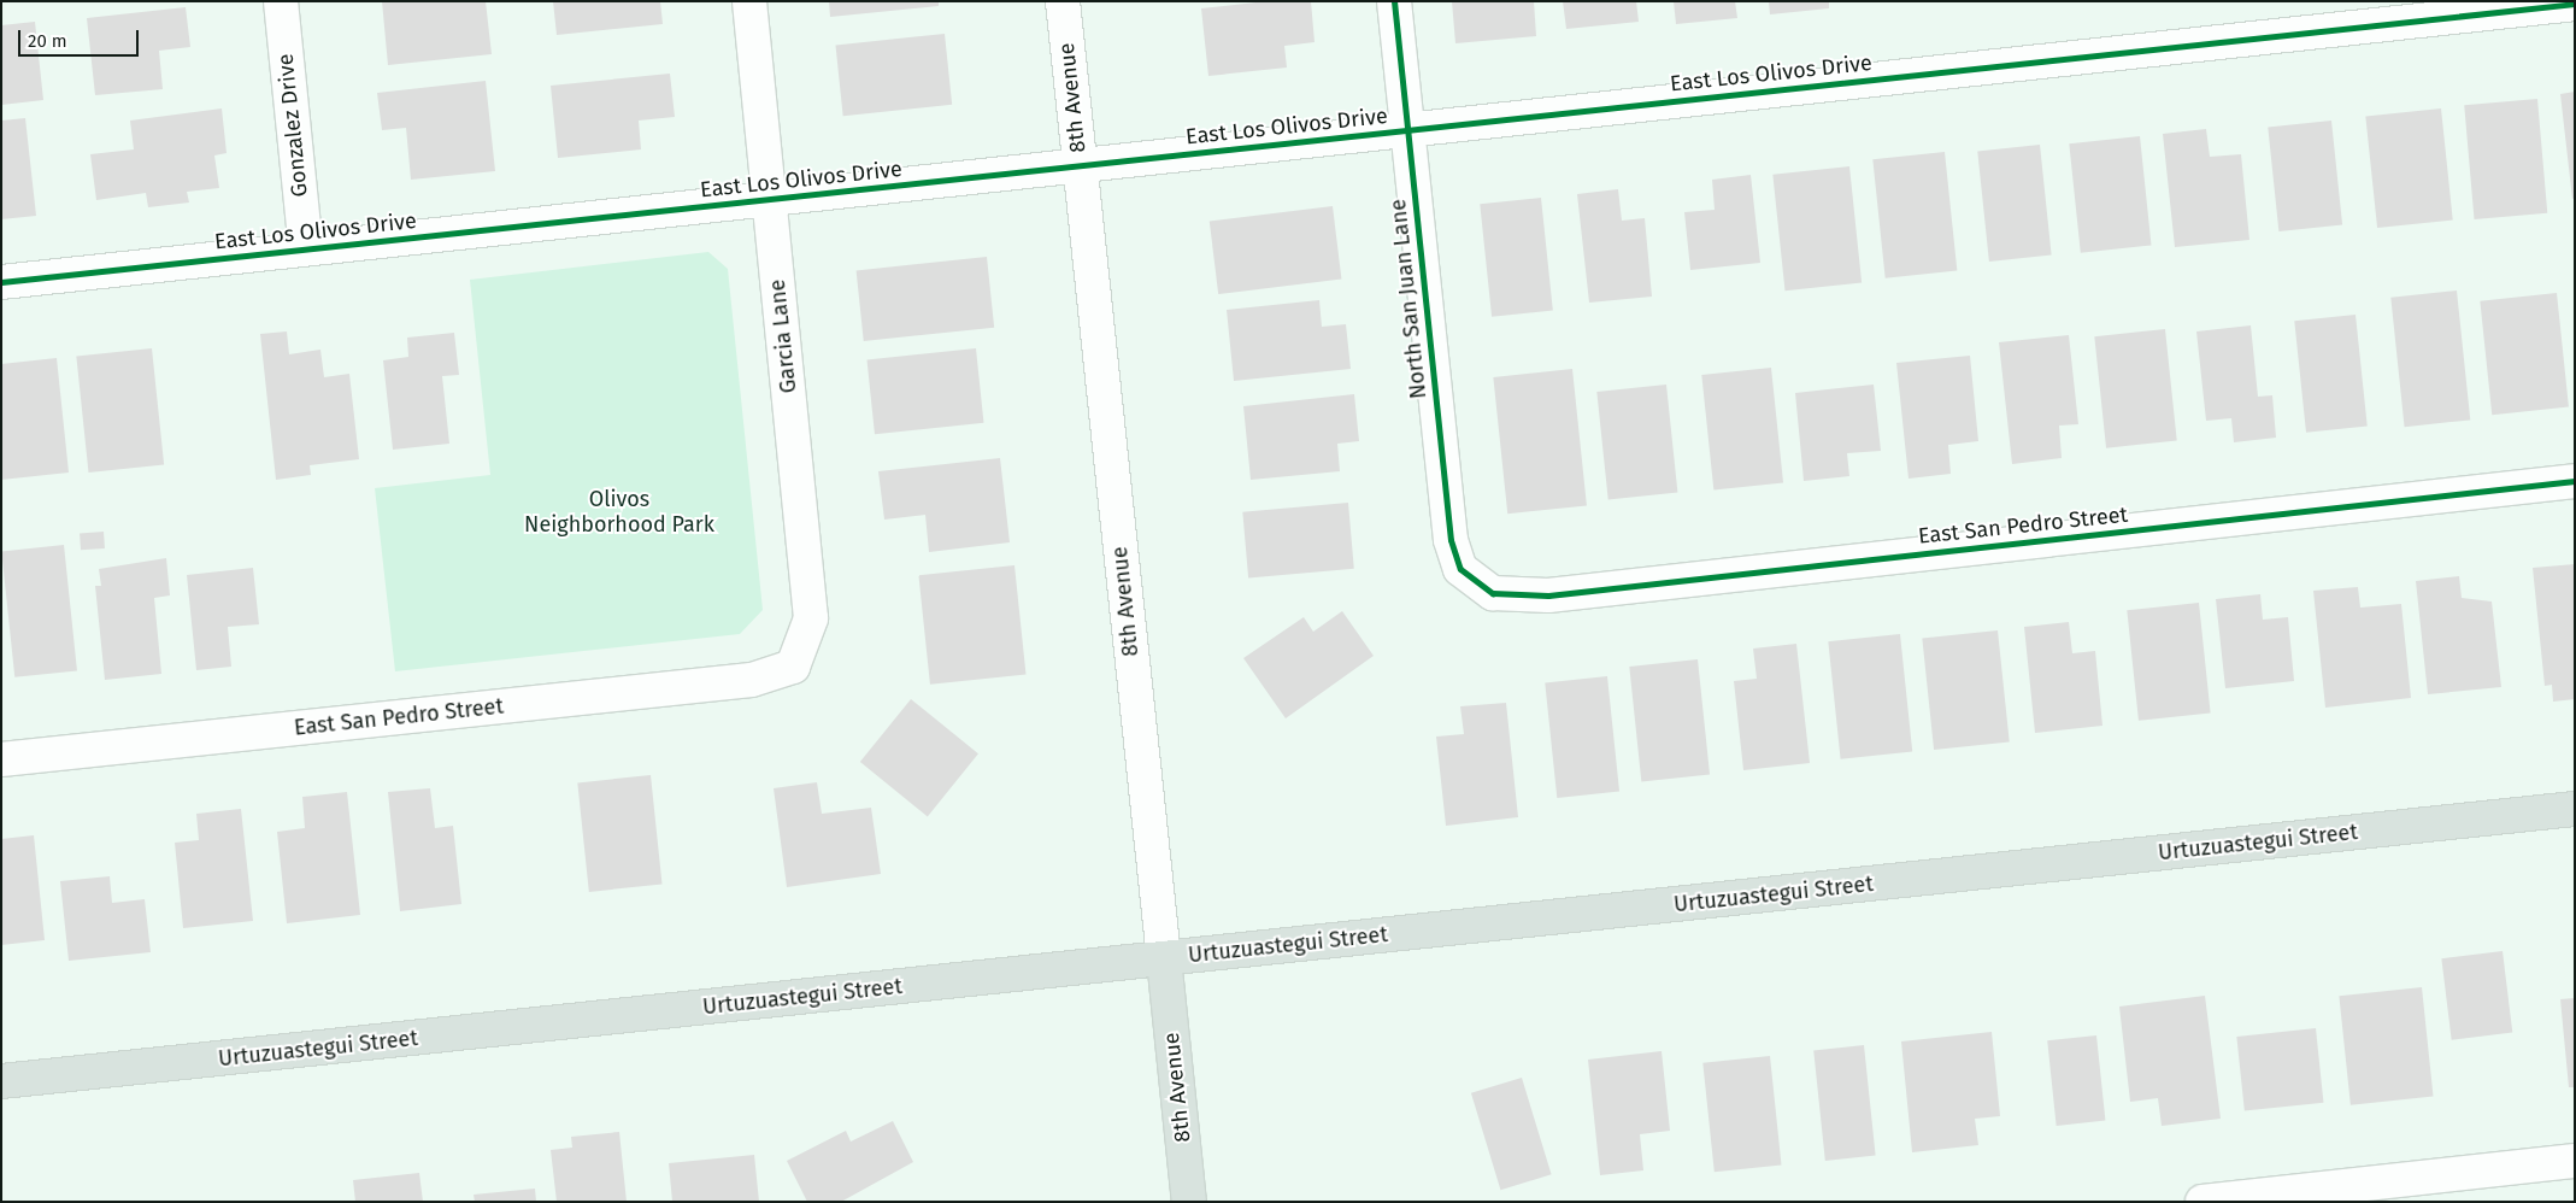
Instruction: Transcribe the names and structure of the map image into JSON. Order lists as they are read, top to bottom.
{
  "streets": {
    "main road": ["8th Avenue", "Urtuzuastegui Street"],
    "street": [
      "East Los Olivos Drive",
      "Gonzalez Drive",
      "North San Juan Lane",
      "Garcia Lane",
      "East San Pedro Street"
    ]
  },
  "crossings": [
    ["East Los Olivos Drive", "8th Avenue"],
    ["East Los Olivos Drive", "Gonzalez Drive"],
    ["East Los Olivos Drive", "North San Juan Lane"],
    ["East Los Olivos Drive", "Garcia Lane"],
    ["8th Avenue", "Urtuzuastegui Street"],
    ["North San Juan Lane", "East San Pedro Street"],
    ["Garcia Lane", "East San Pedro Street"]
  ],
  "parks": ["Olivos Neighborhood Park"],
  "scale_bar": "20 m"
}
